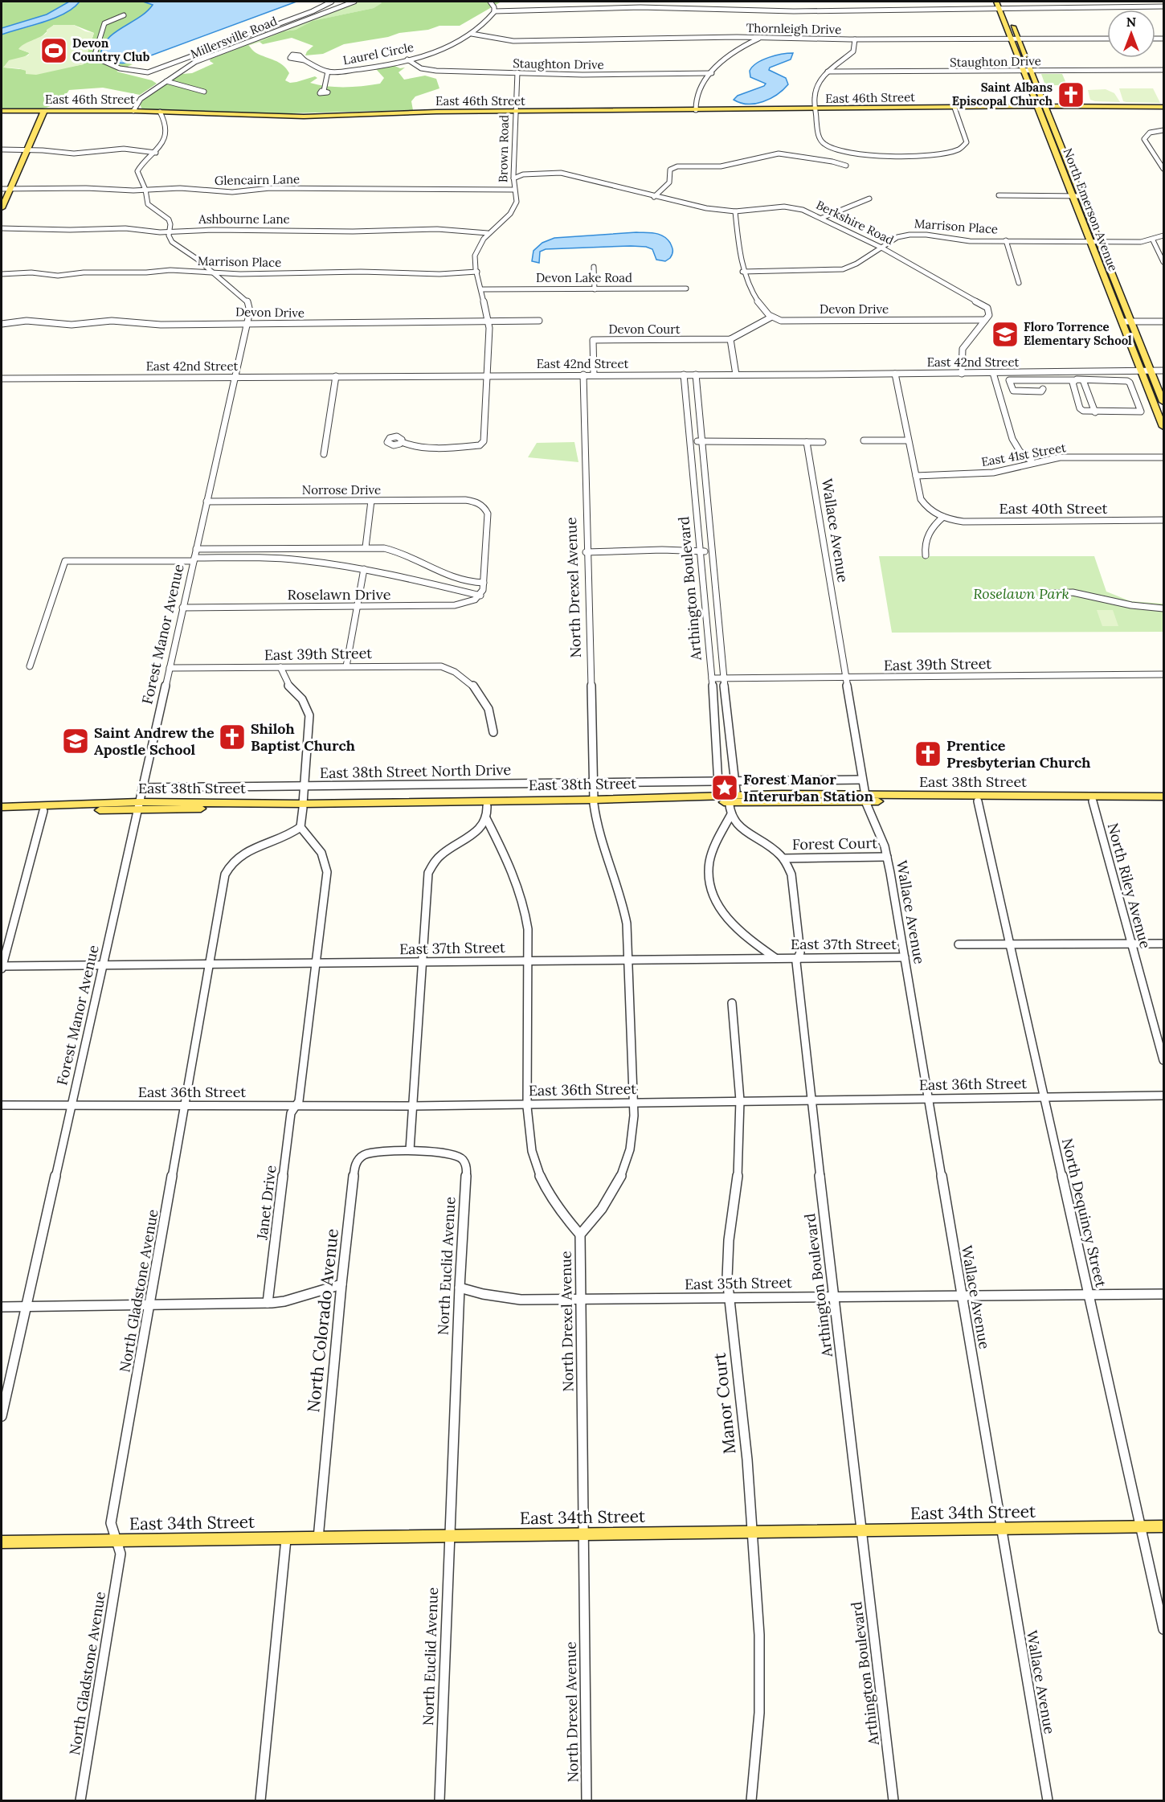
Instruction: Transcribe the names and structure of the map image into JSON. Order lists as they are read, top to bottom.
{
  "streets": {
    "main road": [
      "East 46th Street",
      "North Emerson Avenue",
      "East 38th Street",
      "East 34th Street"
    ],
    "street": [
      "Thornleigh Drive",
      "Millersville Road",
      "Laurel Circle",
      "Staughton Drive",
      "Brown Road",
      "Glencairn Lane",
      "Ashbourne Lane",
      "Berkshire Road",
      "Marrison Place",
      "Devon Lake Road",
      "Devon Drive",
      "Devon Court",
      "East 42nd Street",
      "East 41st Street",
      "Norrose Drive",
      "East 40th Street",
      "Wallace Avenue",
      "North Drexel Avenue",
      "Arthington Boulevard",
      "Roselawn Drive",
      "Forest Manor Avenue",
      "East 39th Street",
      "East 38th Street North Drive",
      "Forest Court",
      "North Riley Avenue",
      "East 37th Street",
      "East 36th Street",
      "Janet Drive",
      "North Dequincy Street",
      "North Euclid Avenue",
      "East 35th Street",
      "North Gladstone Avenue",
      "North Colorado Avenue",
      "Manor Court"
    ]
  },
  "crossings": [
    ["Thornleigh Drive", "Laurel Circle"],
    ["Thornleigh Drive", "North Emerson Avenue"],
    ["Millersville Road", "East 46th Street"],
    ["Laurel Circle", "Staughton Drive"],
    ["Staughton Drive", "Brown Road"],
    ["Staughton Drive", "North Emerson Avenue"],
    ["East 46th Street", "Brown Road"],
    ["East 46th Street", "North Emerson Avenue"],
    ["East 46th Street", "Forest Manor Avenue"],
    ["Brown Road", "Glencairn Lane"],
    ["Brown Road", "Ashbourne Lane"],
    ["Brown Road", "Berkshire Road"],
    ["Brown Road", "Marrison Place"],
    ["Brown Road", "Devon Lake Road"],
    ["Brown Road", "Devon Drive"],
    ["Brown Road", "East 42nd Street"],
    ["Glencairn Lane", "Forest Manor Avenue"],
    ["North Emerson Avenue", "Marrison Place"],
    ["North Emerson Avenue", "East 42nd Street"],
    ["Ashbourne Lane", "Forest Manor Avenue"],
    ["Berkshire Road", "Marrison Place"],
    ["Berkshire Road", "Devon Drive"],
    ["Marrison Place", "Forest Manor Avenue"],
    ["Devon Drive", "Forest Manor Avenue"],
    ["Devon Court", "East 42nd Street"],
    ["East 42nd Street", "North Drexel Avenue"],
    ["East 42nd Street", "Arthington Boulevard"],
    ["East 42nd Street", "Forest Manor Avenue"],
    ["Norrose Drive", "Forest Manor Avenue"],
    ["Wallace Avenue", "East 39th Street"],
    ["Wallace Avenue", "East 38th Street North Drive"],
    ["Wallace Avenue", "East 38th Street"],
    ["Wallace Avenue", "Forest Court"],
    ["Wallace Avenue", "East 37th Street"],
    ["Wallace Avenue", "East 36th Street"],
    ["Wallace Avenue", "East 35th Street"],
    ["Wallace Avenue", "East 34th Street"],
    ["North Drexel Avenue", "East 38th Street North Drive"],
    ["North Drexel Avenue", "East 38th Street"],
    ["North Drexel Avenue", "East 37th Street"],
    ["North Drexel Avenue", "East 36th Street"],
    ["North Drexel Avenue", "East 35th Street"],
    ["North Drexel Avenue", "East 34th Street"],
    ["Arthington Boulevard", "East 39th Street"],
    ["Arthington Boulevard", "East 38th Street North Drive"],
    ["Arthington Boulevard", "East 38th Street"],
    ["Arthington Boulevard", "Forest Court"],
    ["Arthington Boulevard", "East 37th Street"],
    ["Arthington Boulevard", "East 36th Street"],
    ["Arthington Boulevard", "East 35th Street"],
    ["Arthington Boulevard", "East 34th Street"],
    ["Roselawn Drive", "Forest Manor Avenue"],
    ["Forest Manor Avenue", "East 39th Street"],
    ["Forest Manor Avenue", "East 38th Street North Drive"],
    ["Forest Manor Avenue", "East 38th Street"],
    ["Forest Manor Avenue", "East 37th Street"],
    ["Forest Manor Avenue", "East 36th Street"],
    ["East 38th Street", "North Riley Avenue"],
    ["East 38th Street", "North Dequincy Street"],
    ["East 37th Street", "North Gladstone Avenue"],
    ["East 36th Street", "Janet Drive"],
    ["East 36th Street", "North Dequincy Street"],
    ["East 36th Street", "North Gladstone Avenue"],
    ["East 36th Street", "Manor Court"],
    ["North Dequincy Street", "East 35th Street"],
    ["North Dequincy Street", "East 34th Street"],
    ["North Euclid Avenue", "East 35th Street"],
    ["North Euclid Avenue", "North Colorado Avenue"],
    ["North Euclid Avenue", "East 34th Street"],
    ["East 35th Street", "Manor Court"],
    ["North Gladstone Avenue", "East 34th Street"],
    ["North Colorado Avenue", "East 34th Street"],
    ["Manor Court", "East 34th Street"]
  ],
  "parks": ["Roselawn Park"],
  "places": {
    "sports": ["Devon Country Club"],
    "church": ["Saint Albans Episcopal Church", "Shiloh Baptist Church", "Prentice Presbyterian Church"],
    "school or university": ["Floro Torrence Elementary School", "Saint Andrew the Apostle School"],
    "place": ["Forest Manor Interurban Station"]
  },
  "north": "top"
}
